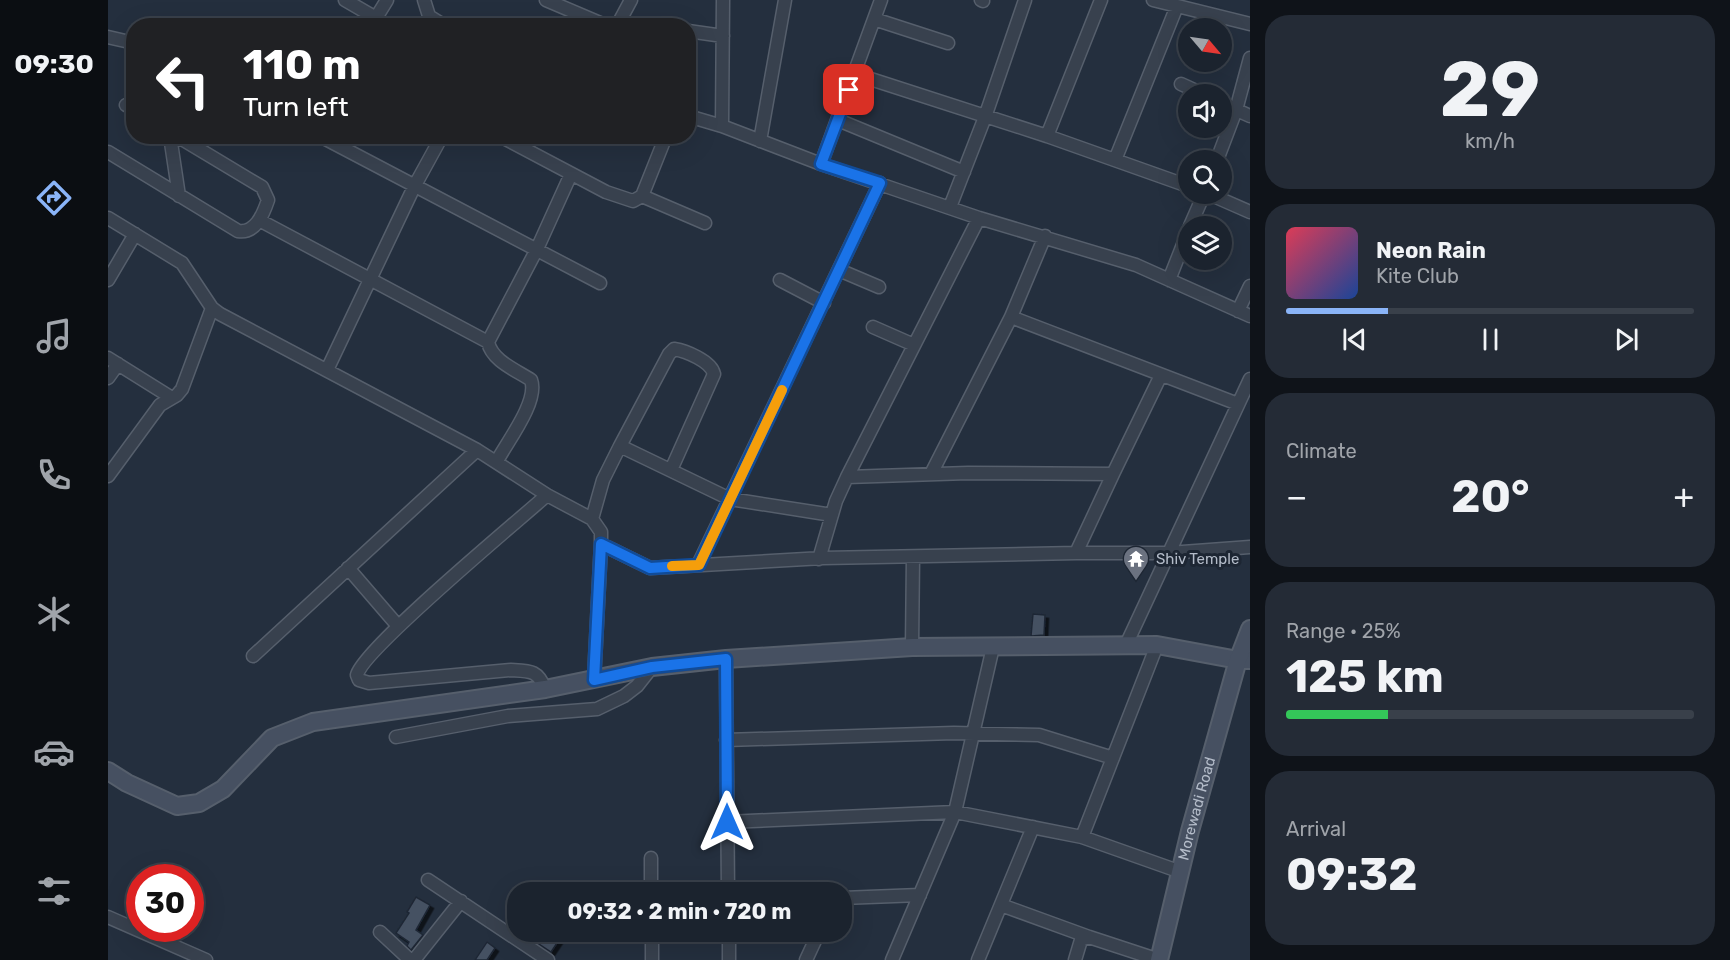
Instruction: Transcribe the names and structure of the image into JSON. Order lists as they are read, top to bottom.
{
  "streets": {
    "street": ["Morewadi Road"]
  },
  "places": {
    "temple": ["Shiv Temple"]
  },
  "north": "bottom right",
  "page": {
    "tabs": "09:30",
    "tile": [
      ["29", "km/h"],
      "Climate",
      ["Range · 25%", "125 km"],
      ["Arrival", "09:32"]
    ],
    "turn": ["110 m", "Turn left"],
    "song": ["Neon Rain", "Kite Club"],
    "heat": ["−", "20°", "+"],
    "limit": "30",
    "trip": "09:32 · 2 min · 720 m"
  }
}
